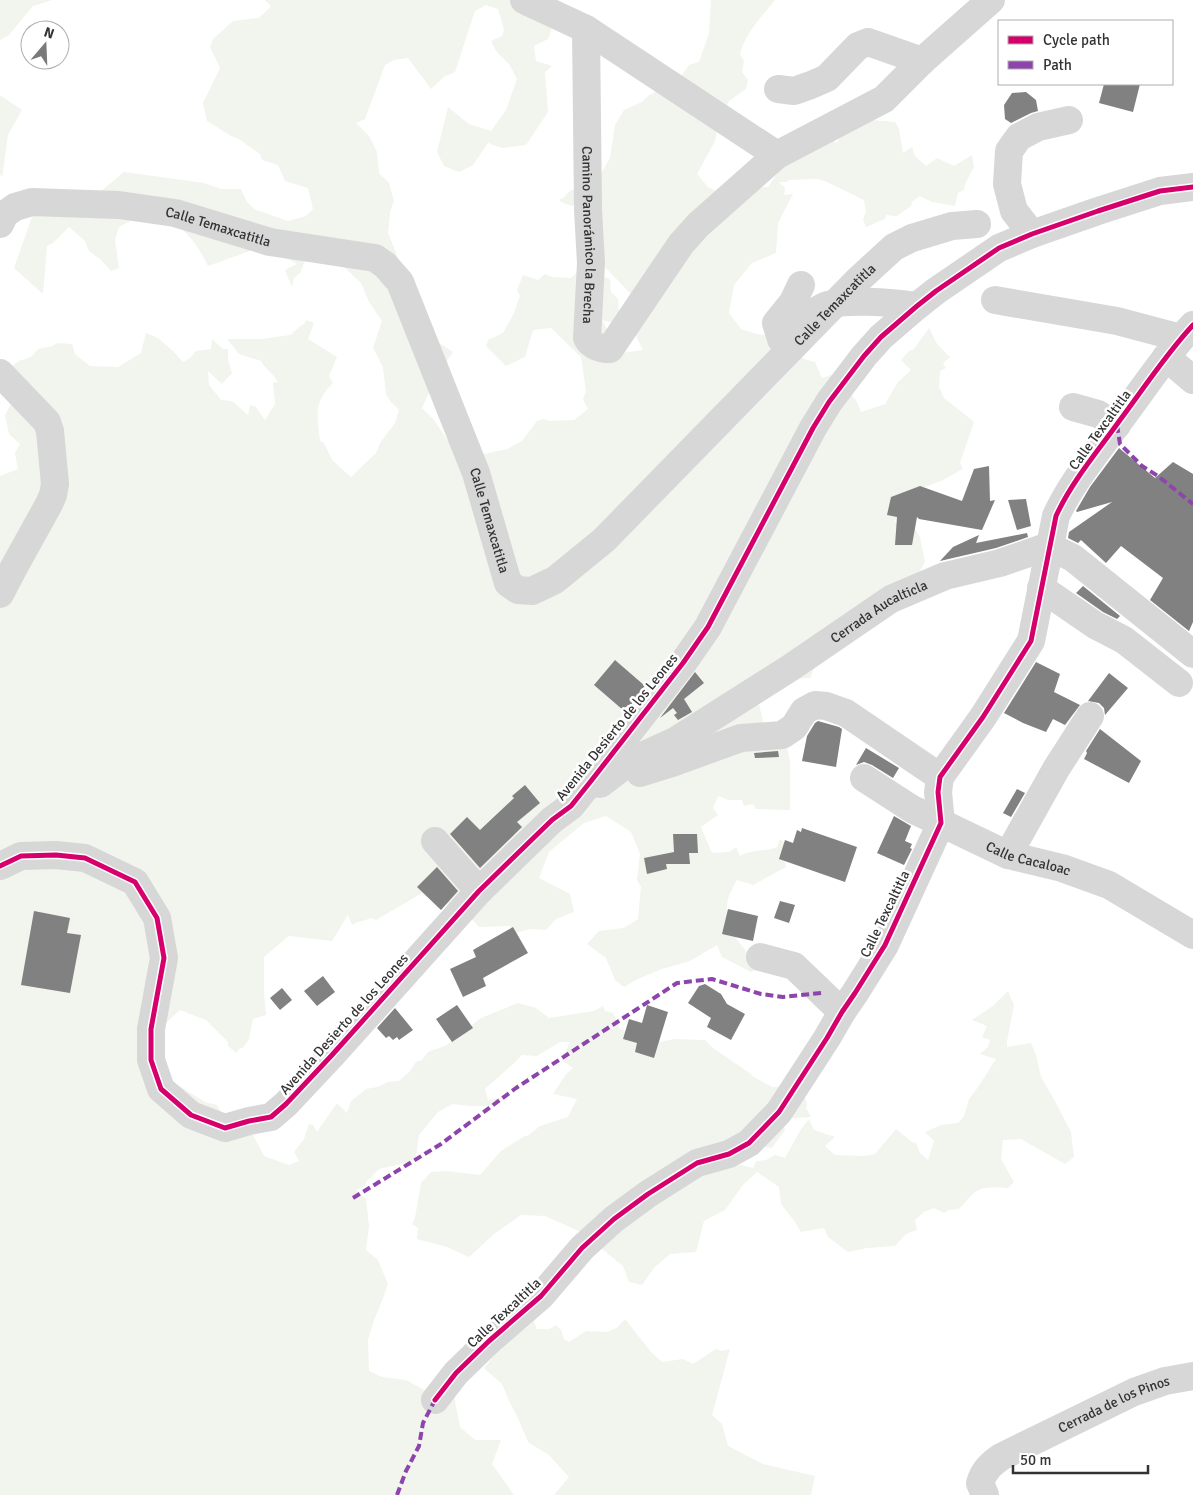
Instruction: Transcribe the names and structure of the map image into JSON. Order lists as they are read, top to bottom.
{
  "streets": {
    "street": [
      "Calle Temaxcatitla",
      "Camino Panorámico la Brecha",
      "Calle Texcaltitla",
      "Cerrada Aucalticla",
      "Avenida Desierto de los Leones",
      "Calle Cacaloac",
      "Cerrada de los Pinos"
    ]
  },
  "crossings": [
    ["Calle Texcaltitla", "Cerrada Aucalticla"],
    ["Calle Texcaltitla", "Calle Cacaloac"],
    ["Cerrada Aucalticla", "Avenida Desierto de los Leones"]
  ],
  "legend": ["Cycle path", "Path"],
  "scale_bar": "50 m",
  "north": "top"
}
